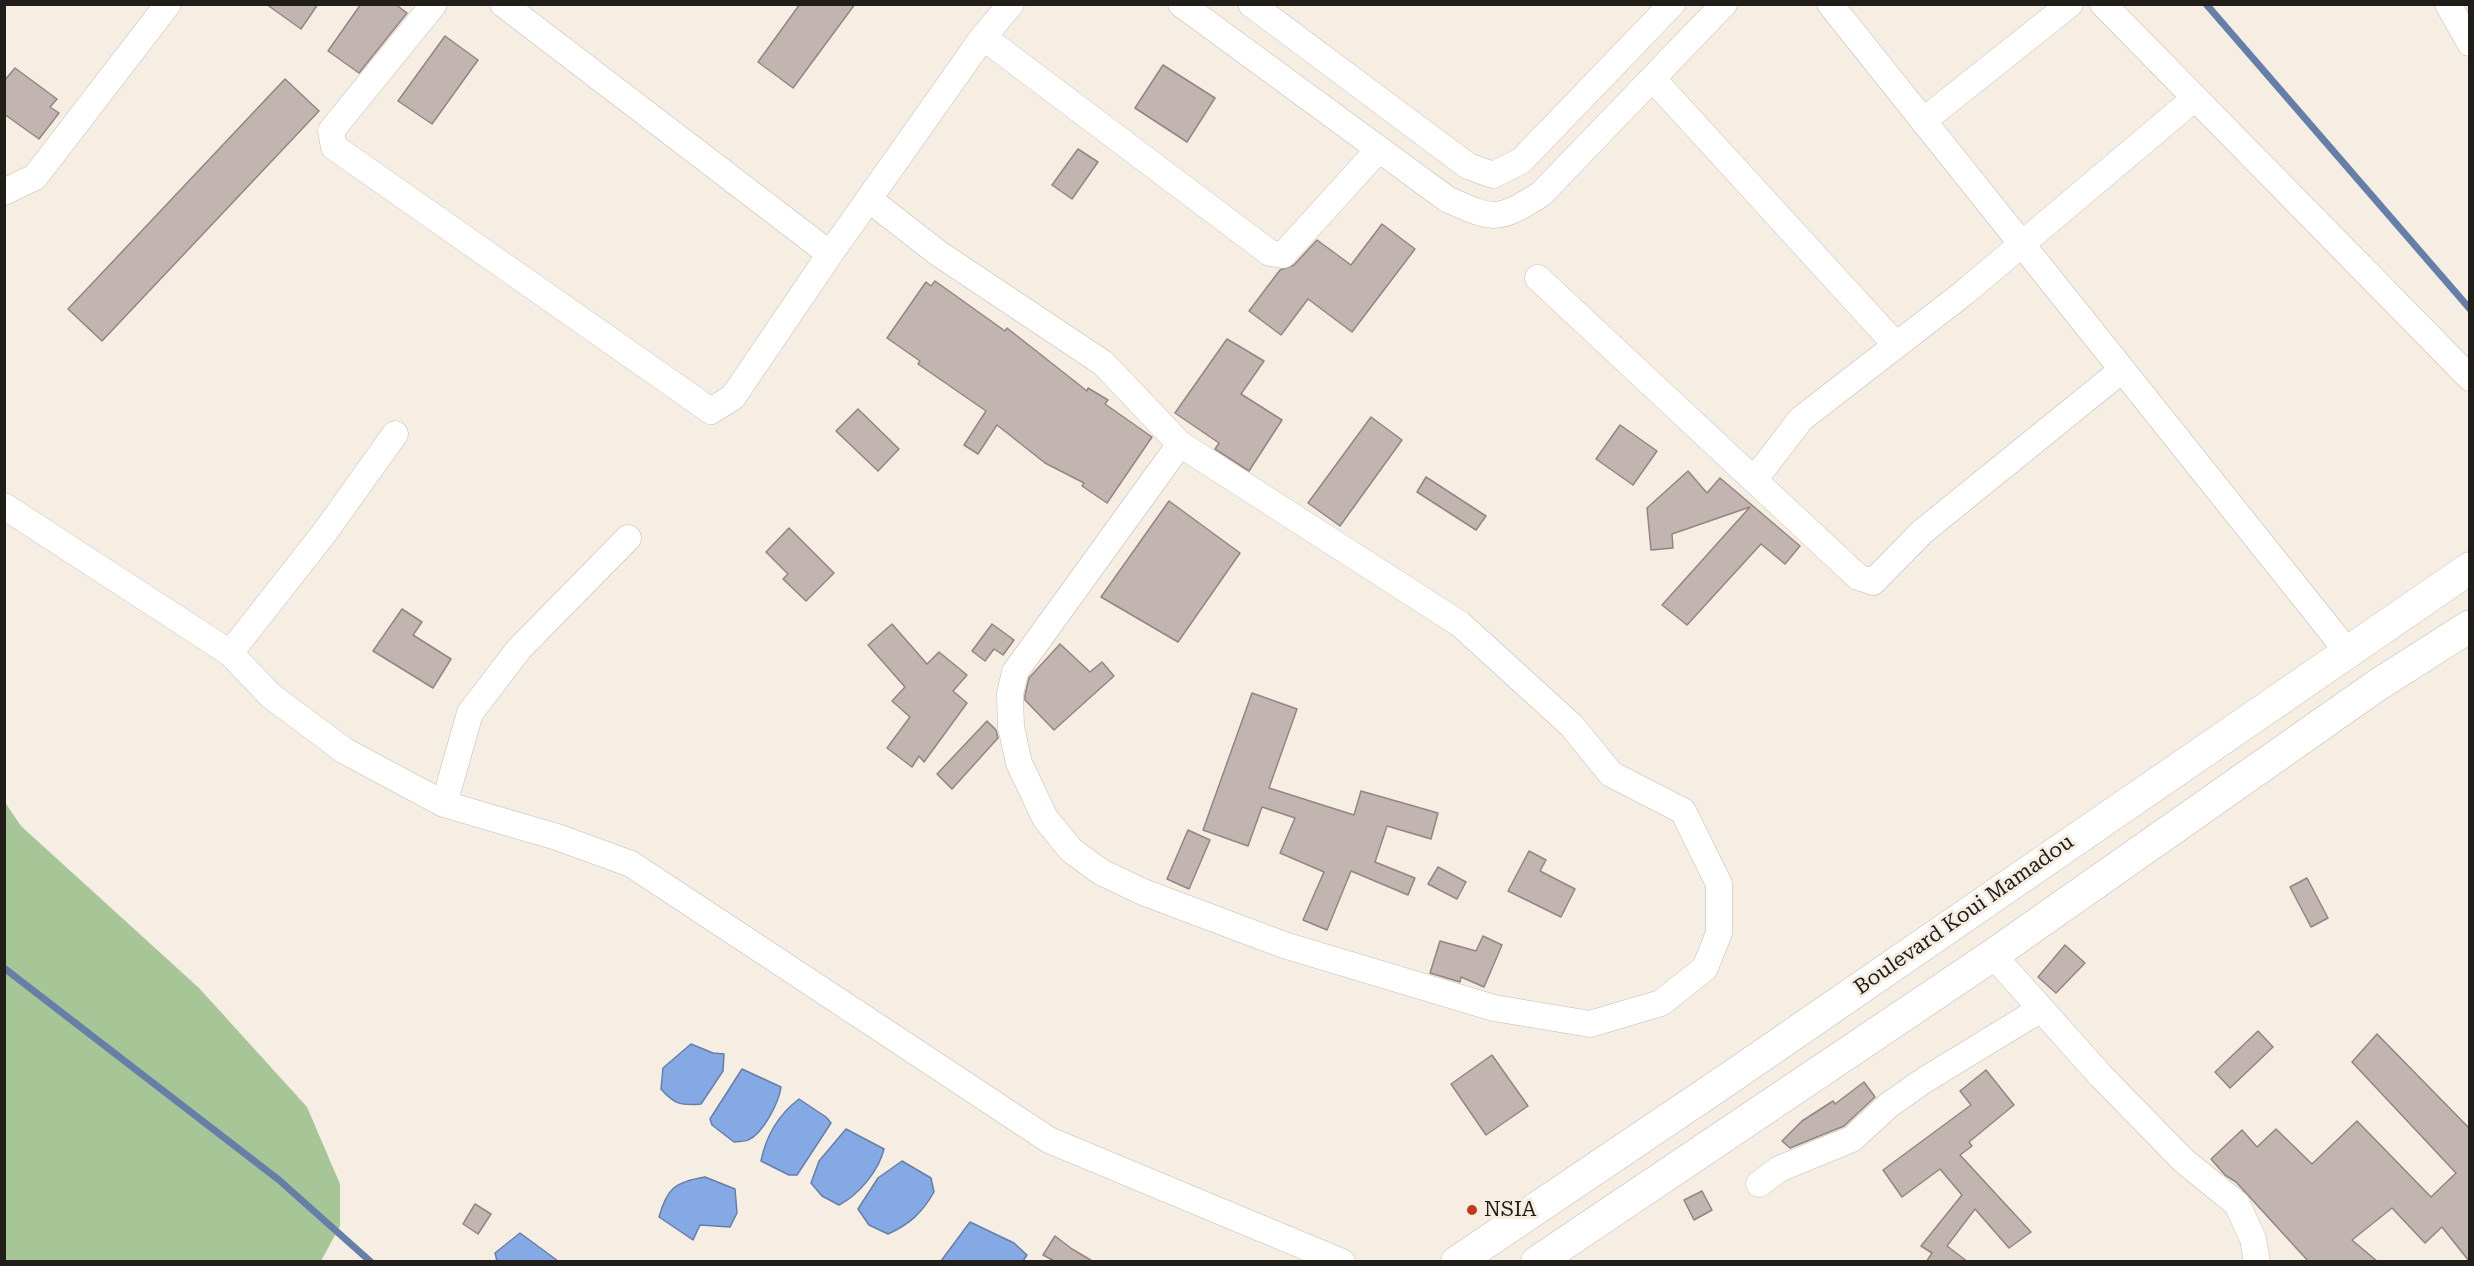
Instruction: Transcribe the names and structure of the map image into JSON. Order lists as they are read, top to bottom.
{
  "streets": {
    "main road": ["Boulevard Koui Mamadou"]
  },
  "places": ["NSIA"]
}
